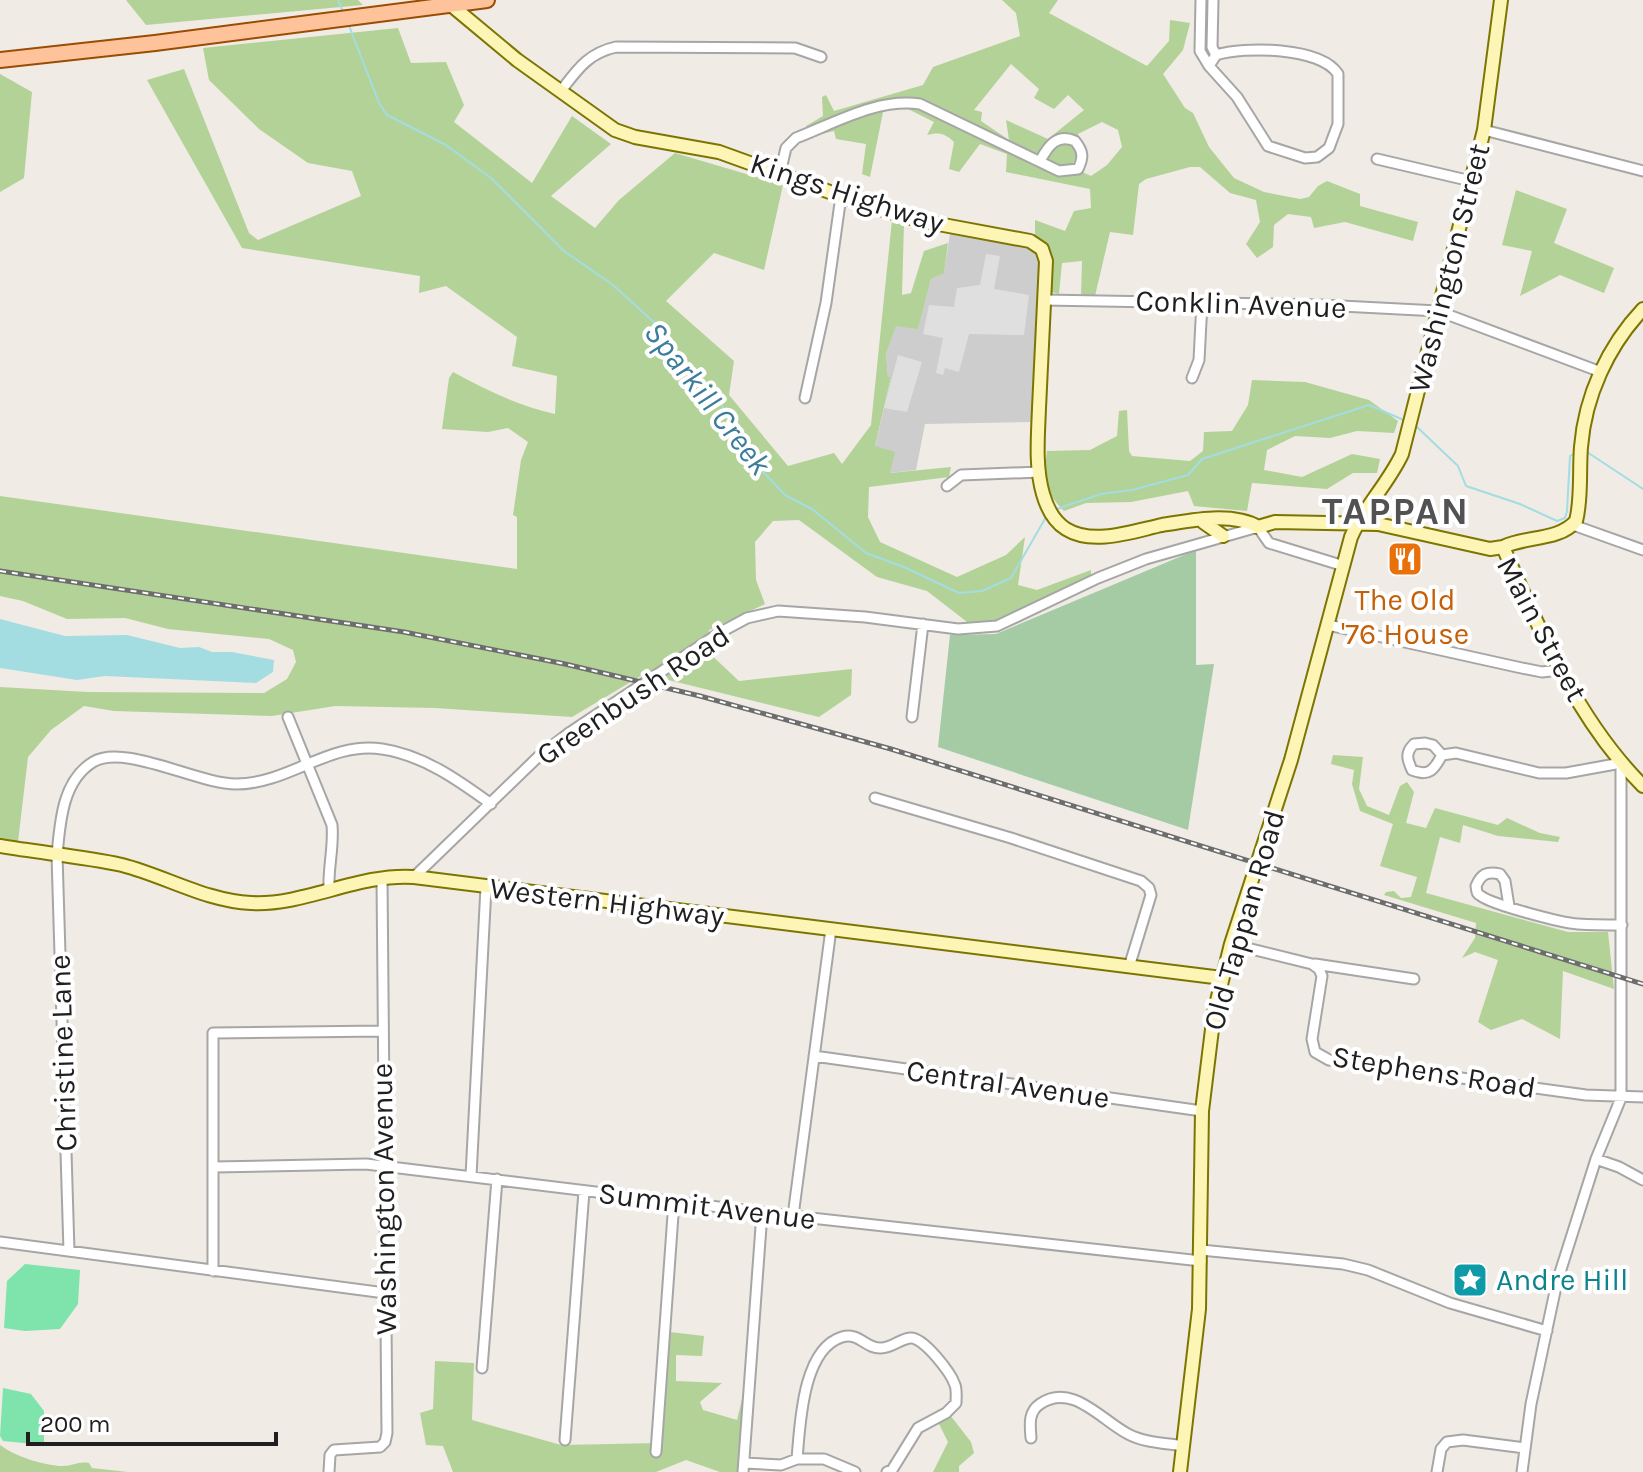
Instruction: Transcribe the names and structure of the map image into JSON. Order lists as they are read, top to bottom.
{
  "streets": {
    "street": [
      "Kings Highway",
      "Washington Street",
      "Conklin Avenue",
      "Main Street",
      "Greenbush Road",
      "Western Highway",
      "Old Tappan Road",
      "Christine Lane",
      "Stephens Road",
      "Central Avenue",
      "Washington Avenue",
      "Summit Avenue"
    ]
  },
  "crossings": [
    ["Kings Highway", "Washington Street"],
    ["Kings Highway", "Conklin Avenue"],
    ["Kings Highway", "Main Street"],
    ["Kings Highway", "Greenbush Road"],
    ["Kings Highway", "Old Tappan Road"],
    ["Washington Street", "Conklin Avenue"],
    ["Washington Street", "Main Street"],
    ["Washington Street", "Old Tappan Road"],
    ["Main Street", "Old Tappan Road"],
    ["Greenbush Road", "Western Highway"],
    ["Greenbush Road", "Christine Lane"],
    ["Western Highway", "Old Tappan Road"],
    ["Western Highway", "Christine Lane"],
    ["Western Highway", "Washington Avenue"],
    ["Old Tappan Road", "Central Avenue"],
    ["Old Tappan Road", "Summit Avenue"],
    ["Washington Avenue", "Summit Avenue"]
  ],
  "districts": ["TAPPAN"],
  "water": ["Sparkill Creek"],
  "places": {
    "restaurant": ["The Old '76 House"],
    "place": ["Andre Hill"]
  },
  "scale_bar": "200 m"
}
